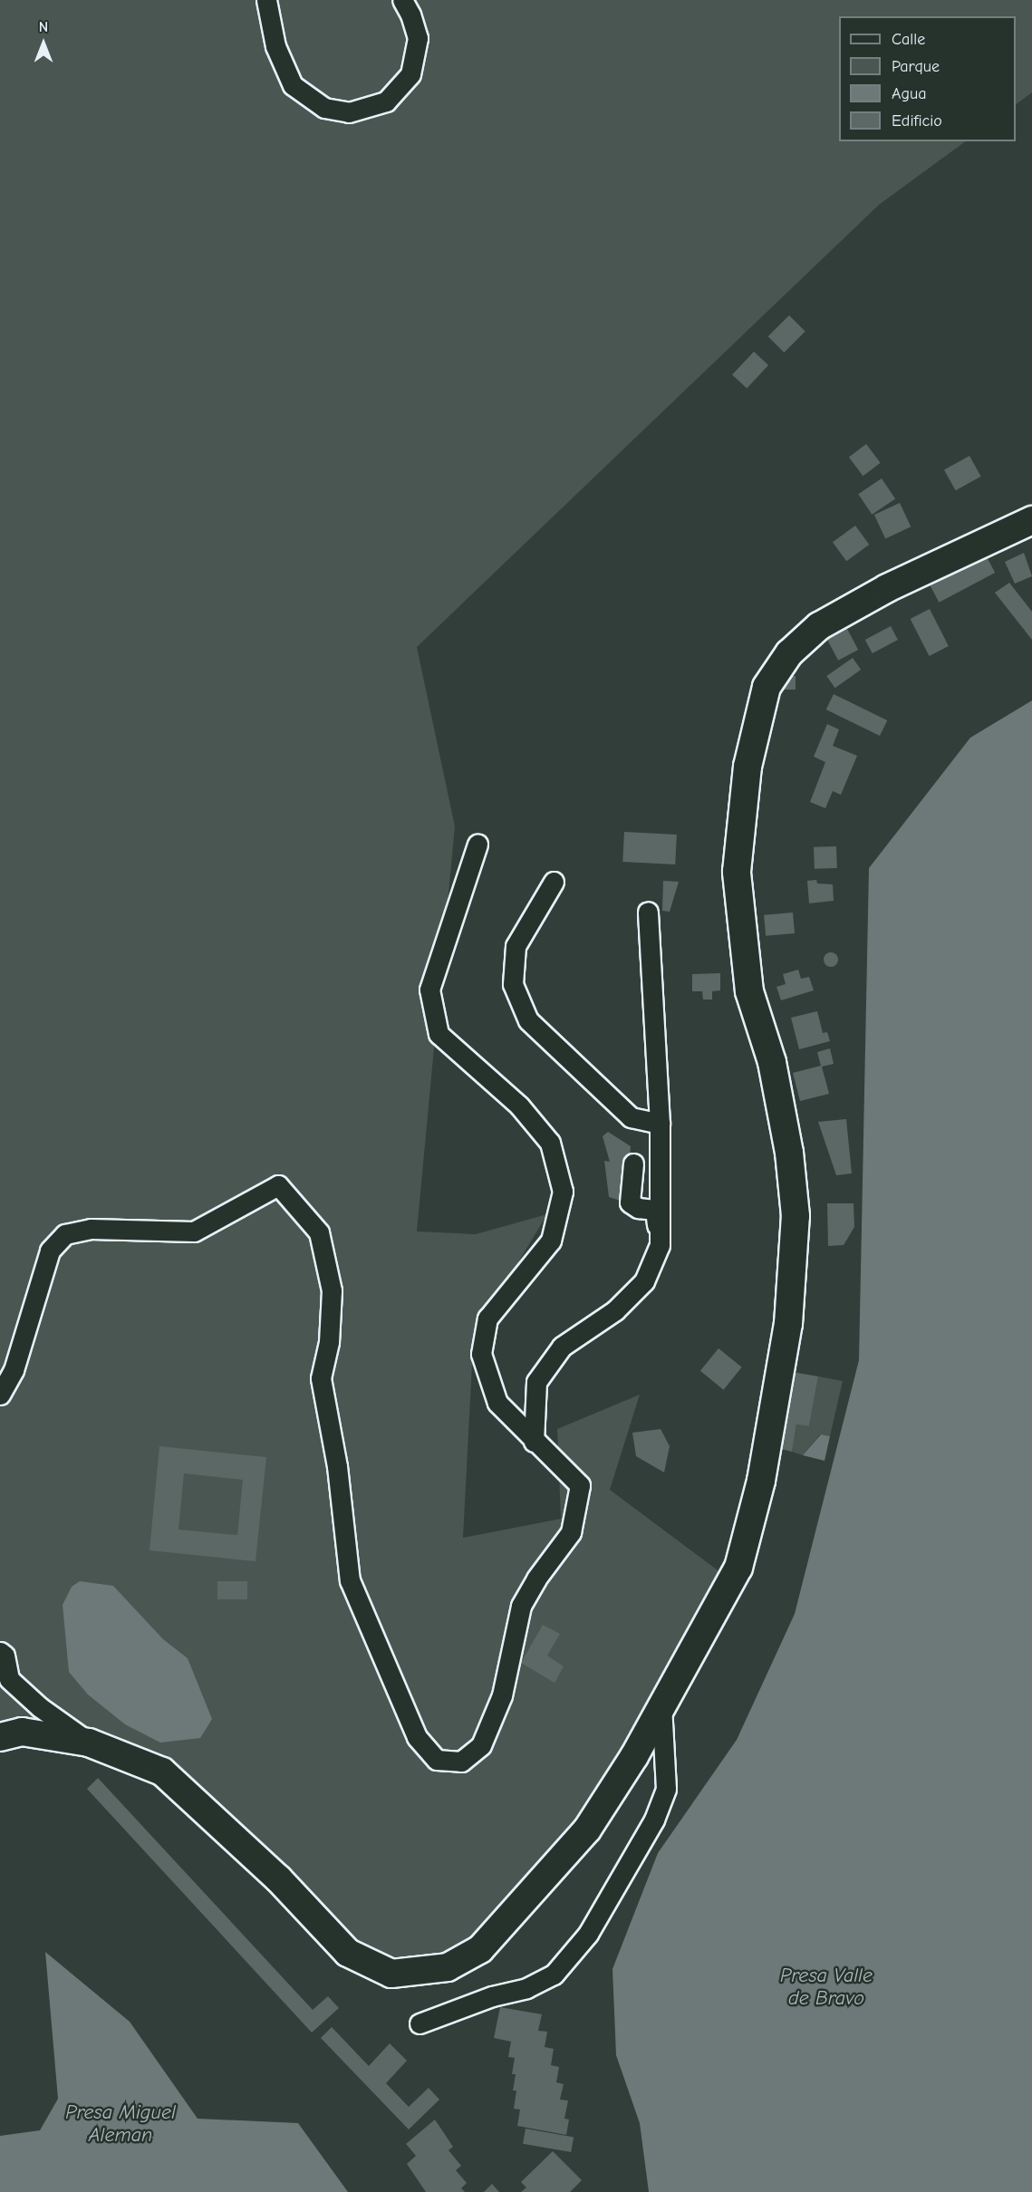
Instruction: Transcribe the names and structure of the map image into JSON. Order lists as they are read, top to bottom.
{
  "water": ["Presa Valle de Bravo", "Presa Miguel Aleman"],
  "legend": [
    "Calle",
    "Parque",
    "Agua",
    "Edificio"
  ],
  "north": "top"
}
